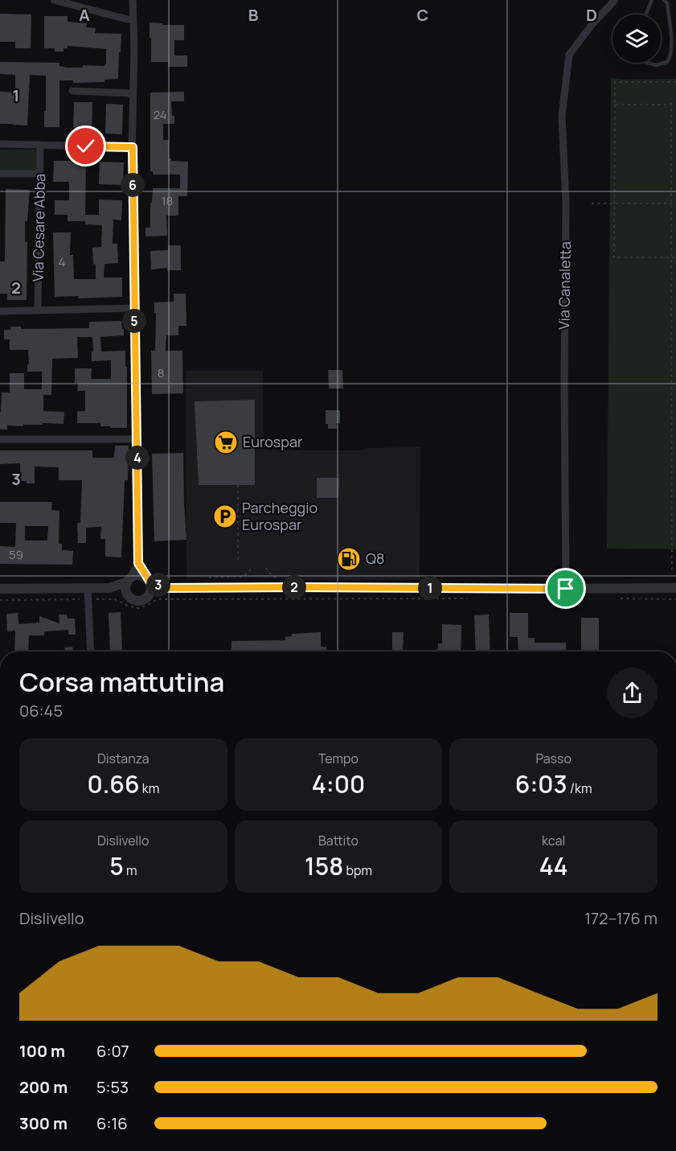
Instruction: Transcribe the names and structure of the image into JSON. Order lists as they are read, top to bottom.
{
  "streets": {
    "street": ["Via Cesare Abba", "Via Canaletta"]
  },
  "places": {
    "supermarket": ["Eurospar"],
    "parking": ["Parcheggio Eurospar"],
    "fuel station": ["Q8"]
  },
  "house_numbers": [
    "24",
    "18",
    "4",
    "8",
    "59"
  ],
  "page": {
    "pins": [
      "6",
      "5",
      "4",
      "3",
      "2",
      "1"
    ],
    "heading": ["Corsa mattutina", "06:45"],
    "stats": [
      ["Distanza", "0.66 km"],
      ["Tempo", "4:00"],
      ["Passo", "6:03 /km"],
      ["Dislivello", "5 m"],
      ["Battito", "158 bpm"],
      ["kcal", "44"]
    ],
    "chart": ["Dislivello", "172–176 m"],
    "list": [
      {
        "name": "100 m",
        "note": "6:07"
      },
      {
        "name": "200 m",
        "note": "5:53"
      },
      {
        "name": "300 m",
        "note": "6:16"
      }
    ]
  },
  "grid": {
    "columns": [
      "A",
      "B",
      "C",
      "D"
    ],
    "rows": ["1", "2", "3"]
  }
}
